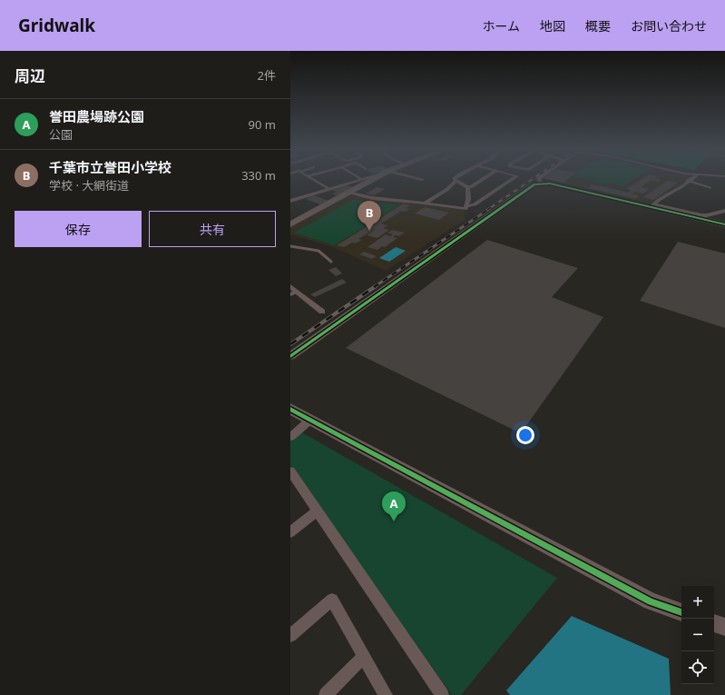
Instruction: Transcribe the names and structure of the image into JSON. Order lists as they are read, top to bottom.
{
  "page": {
    "header": "Gridwalk",
    "nav": [
      "ホーム",
      "地図",
      "概要",
      "お問い合わせ"
    ],
    "heading": ["周辺", "2件"],
    "list": [
      {
        "mark": "A",
        "name": "誉田農場跡公園",
        "note": "公園",
        "value": "90 m"
      },
      {
        "mark": "B",
        "name": "千葉市立誉田小学校",
        "note": "学校 · 大網街道",
        "value": "330 m"
      }
    ],
    "buttons": ["保存", "共有"],
    "pins": ["B", "A"],
    "map_buttons": ["+", "−"]
  }
}
